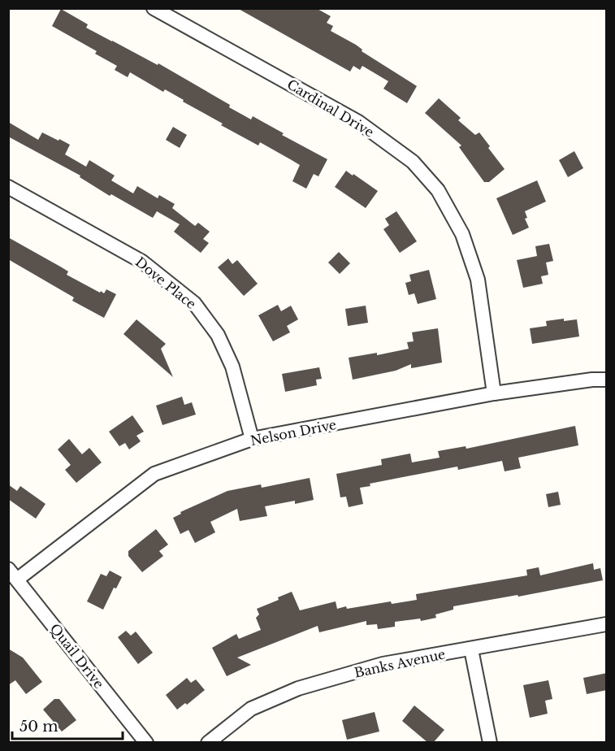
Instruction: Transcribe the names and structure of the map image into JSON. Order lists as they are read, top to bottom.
{
  "streets": {
    "street": [
      "Cardinal Drive",
      "Dove Place",
      "Nelson Drive",
      "Quail Drive",
      "Banks Avenue"
    ]
  },
  "crossings": [
    ["Cardinal Drive", "Nelson Drive"],
    ["Dove Place", "Nelson Drive"],
    ["Nelson Drive", "Quail Drive"]
  ],
  "scale_bar": "50 m"
}
